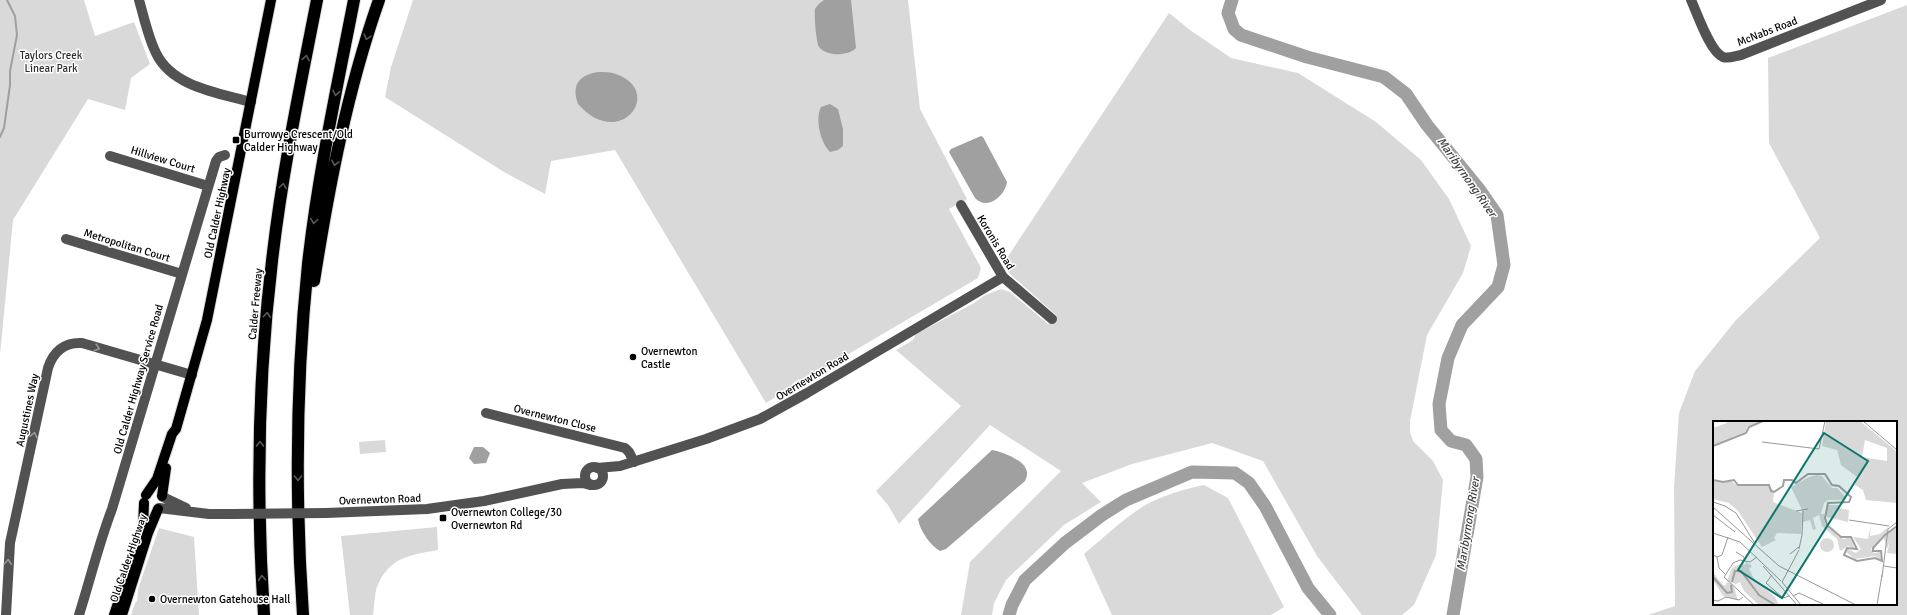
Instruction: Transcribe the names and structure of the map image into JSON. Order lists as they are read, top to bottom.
{
  "streets": {
    "highway": ["Calder Freeway"],
    "main road": ["Old Calder Highway"],
    "street": [
      "McNabs Road",
      "Hillview Court",
      "Koronis Road",
      "Metropolitan Court",
      "Overnewton Road",
      "Old Calder Highway Service Road",
      "Augustines Way",
      "Overnewton Close"
    ]
  },
  "crossings": [
    ["Hillview Court", "Old Calder Highway Service Road"],
    ["Old Calder Highway", "Overnewton Road"],
    ["Old Calder Highway", "Augustines Way"],
    ["Koronis Road", "Overnewton Road"],
    ["Metropolitan Court", "Old Calder Highway Service Road"],
    ["Overnewton Road", "Overnewton Close"],
    ["Old Calder Highway Service Road", "Augustines Way"]
  ],
  "water": ["Maribyrnong River"],
  "parks": ["Taylors Creek Linear Park"],
  "places": {
    "transit": ["Burrowye Crescent/Old Calder Highway", "Overnewton College/30 Overnewton Rd"],
    "other": ["Overnewton Castle", "Overnewton Gatehouse Hall"]
  }
}
